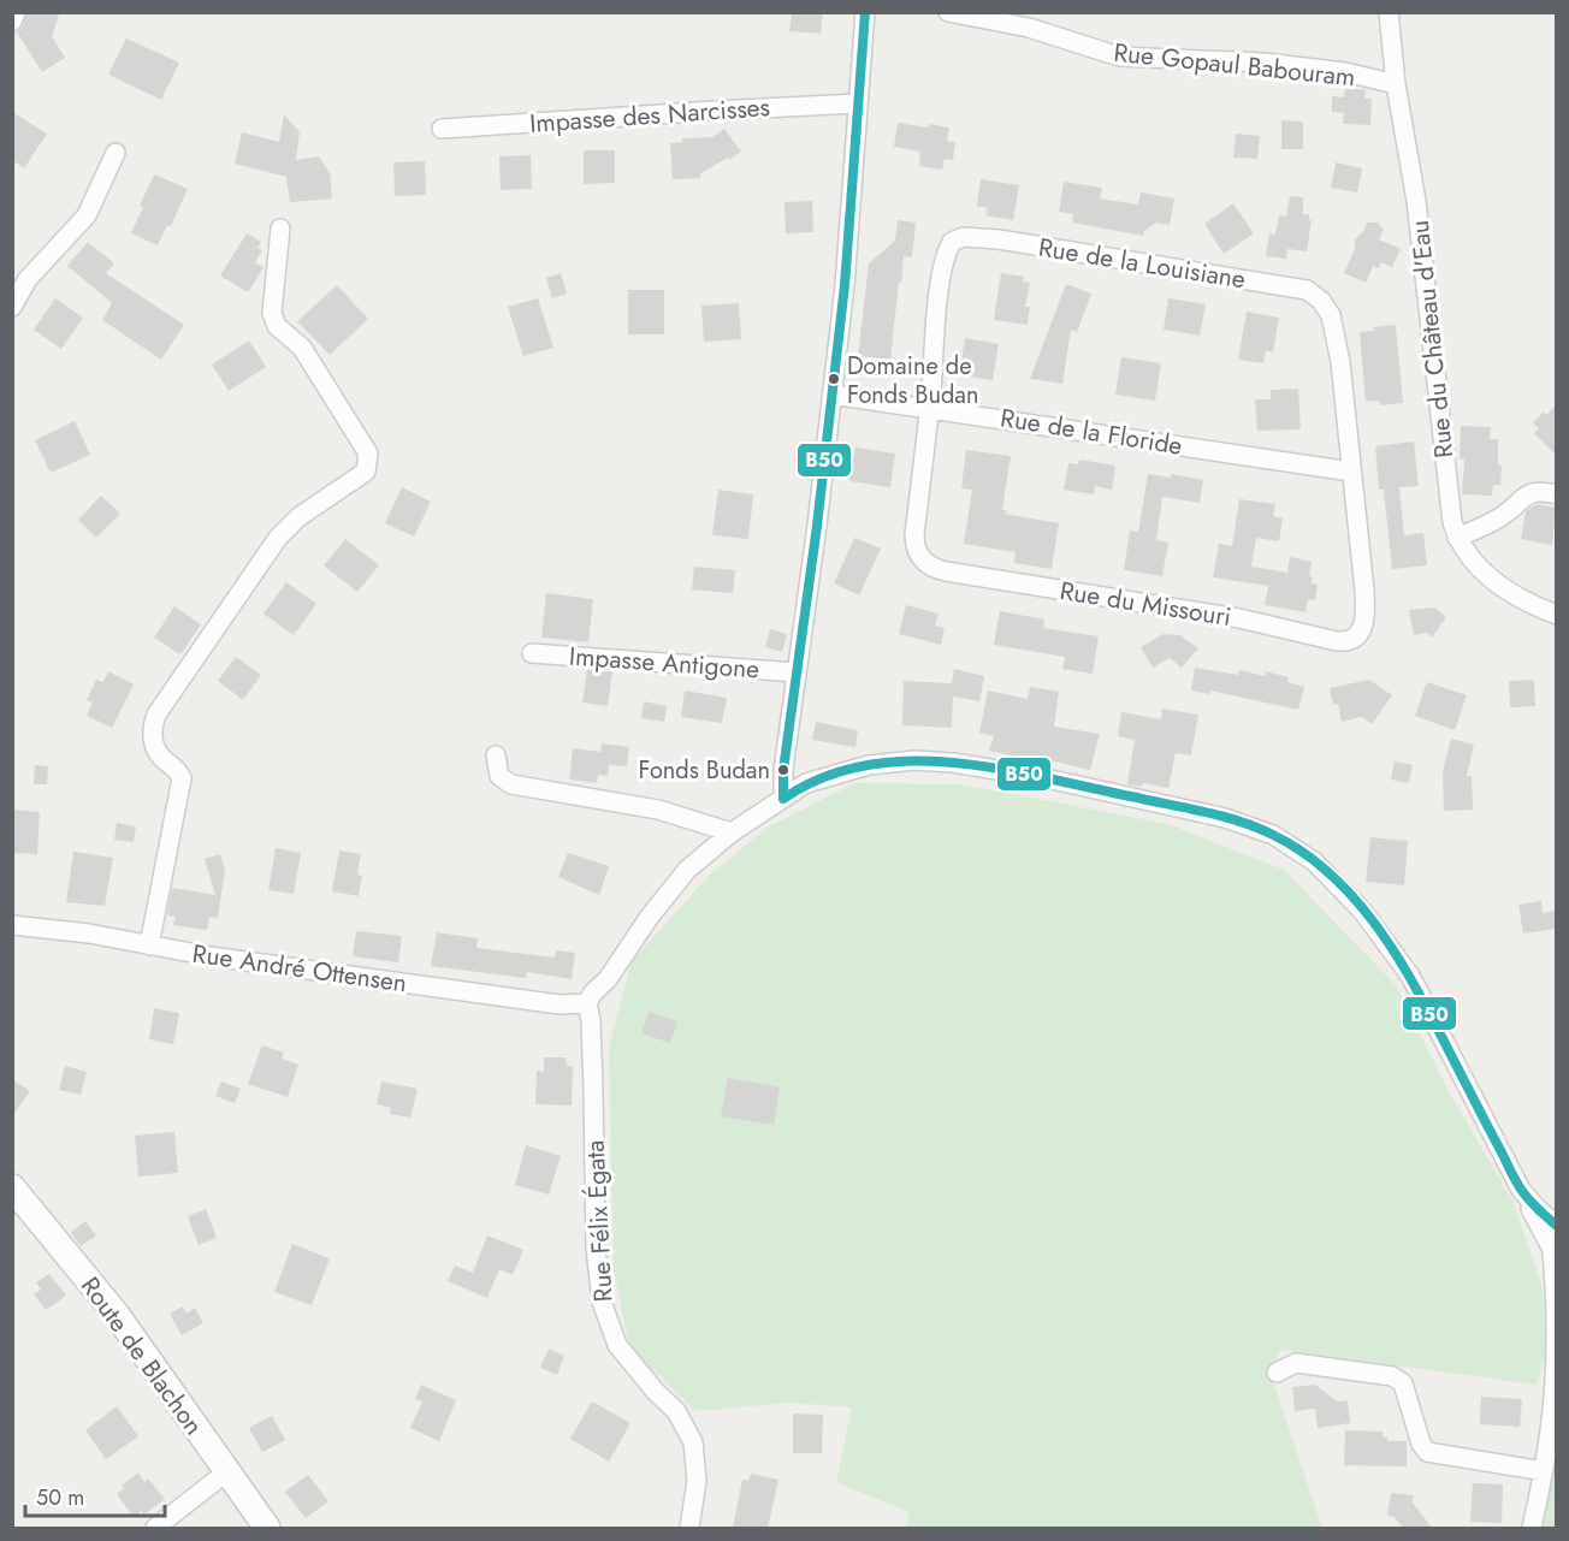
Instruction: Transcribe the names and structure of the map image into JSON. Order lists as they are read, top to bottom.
{
  "streets": {
    "street": [
      "Rue Gopaul Babouram",
      "Impasse des Narcisses",
      "Rue de la Louisiane",
      "Rue du Château d'Eau",
      "Rue de la Floride",
      "Rue du Missouri",
      "Impasse Antigone",
      "Rue André Ottensen",
      "Rue Félix Égata",
      "Route de Blachon"
    ]
  },
  "crossings": [
    ["Rue Gopaul Babouram", "Rue du Château d'Eau"],
    ["Rue de la Louisiane", "Rue de la Floride"],
    ["Rue de la Louisiane", "Rue du Missouri"],
    ["Rue de la Floride", "Rue du Missouri"],
    ["Rue André Ottensen", "Rue Félix Égata"]
  ],
  "places": ["Domaine de Fonds Budan", "Fonds Budan"],
  "lines": ["transit line B50"],
  "scale_bar": "50 m"
}
